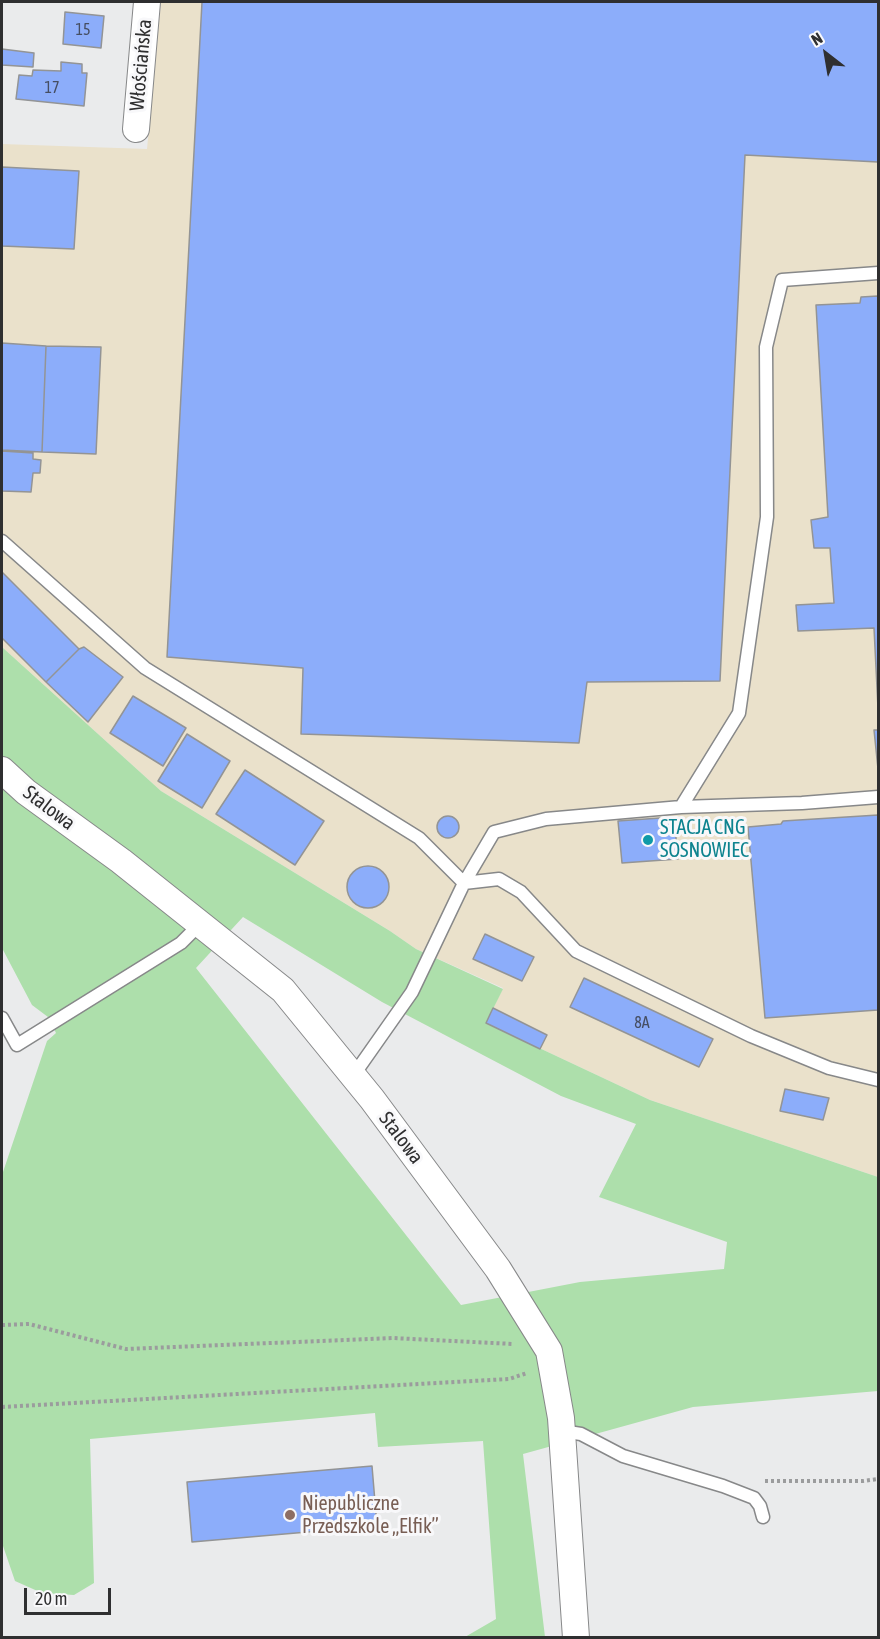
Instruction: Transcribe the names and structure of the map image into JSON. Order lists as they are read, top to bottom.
{
  "streets": {
    "street": ["Włościańska", "Stalowa"]
  },
  "places": ["STACJA CNG SOSNOWIEC", "Niepubliczne Przedszkole „Elfik”"],
  "house_numbers": ["15", "17", "8A"],
  "scale_bar": "20 m",
  "north": "top left"
}
